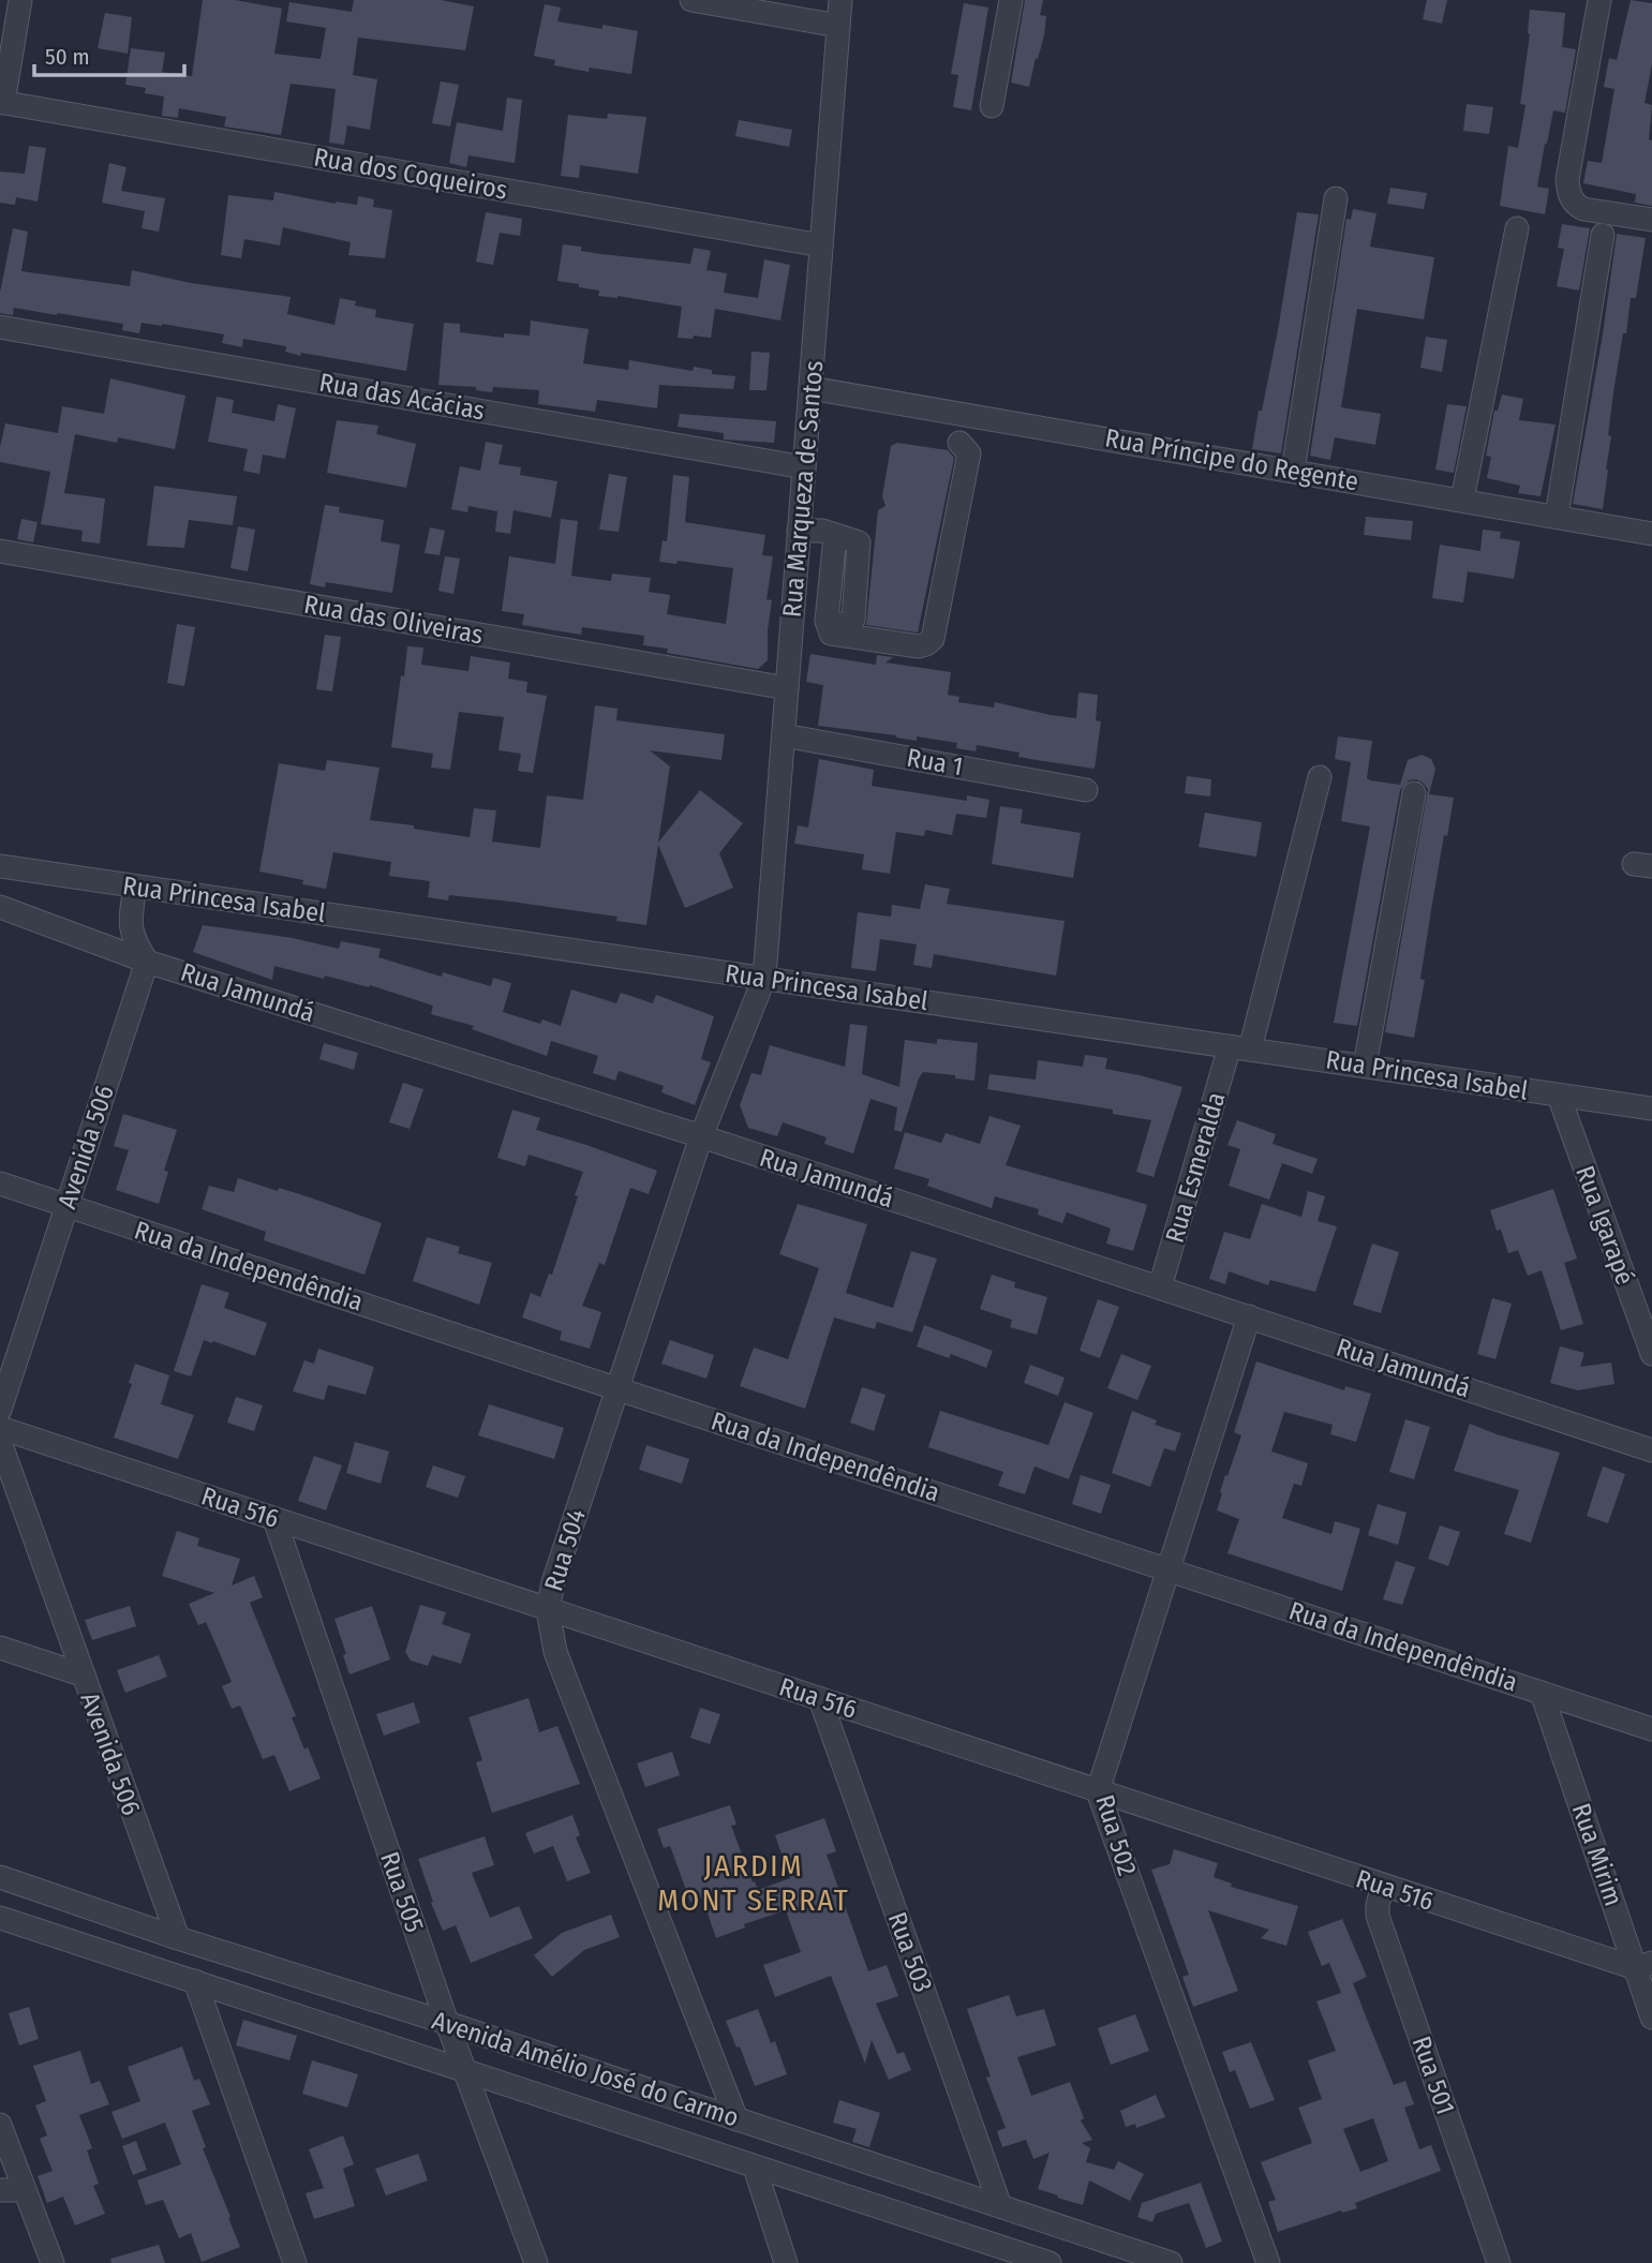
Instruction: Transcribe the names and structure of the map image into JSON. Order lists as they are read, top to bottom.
{
  "streets": {
    "street": [
      "Rua dos Coqueiros",
      "Rua das Acácias",
      "Rua Príncipe do Regente",
      "Rua Marqueza de Santos",
      "Rua das Oliveiras",
      "Rua 1",
      "Rua Princesa Isabel",
      "Rua Jamundá",
      "Avenida 506",
      "Rua Esmeralda",
      "Rua Igarapé",
      "Rua da Independêndia",
      "Rua 516",
      "Rua 504",
      "Rua 502",
      "Rua Mirim",
      "Rua 505",
      "Rua 503",
      "Avenida Amélio José do Carmo",
      "Rua 501"
    ]
  },
  "crossings": [
    ["Rua dos Coqueiros", "Rua Marqueza de Santos"],
    ["Rua das Acácias", "Rua Marqueza de Santos"],
    ["Rua Príncipe do Regente", "Rua Marqueza de Santos"],
    ["Rua Marqueza de Santos", "Rua das Oliveiras"],
    ["Rua Marqueza de Santos", "Rua 1"],
    ["Rua Marqueza de Santos", "Rua Princesa Isabel"],
    ["Rua Marqueza de Santos", "Rua 504"],
    ["Rua Princesa Isabel", "Rua Esmeralda"],
    ["Rua Princesa Isabel", "Rua Igarapé"],
    ["Rua Princesa Isabel", "Rua 504"],
    ["Rua Jamundá", "Avenida 506"],
    ["Rua Jamundá", "Rua Esmeralda"],
    ["Rua Jamundá", "Rua 504"],
    ["Rua Jamundá", "Rua 502"],
    ["Avenida 506", "Rua da Independêndia"],
    ["Avenida 506", "Avenida Amélio José do Carmo"],
    ["Rua da Independêndia", "Rua 504"],
    ["Rua da Independêndia", "Rua 502"],
    ["Rua da Independêndia", "Rua Mirim"],
    ["Rua 516", "Rua 504"],
    ["Rua 516", "Rua 502"],
    ["Rua 516", "Rua Mirim"],
    ["Rua 516", "Rua 505"],
    ["Rua 516", "Rua 503"],
    ["Rua 516", "Rua 501"],
    ["Rua 504", "Avenida Amélio José do Carmo"],
    ["Rua 505", "Avenida Amélio José do Carmo"],
    ["Rua 503", "Avenida Amélio José do Carmo"]
  ],
  "districts": ["JARDIM MONT SERRAT"],
  "scale_bar": "50 m"
}
